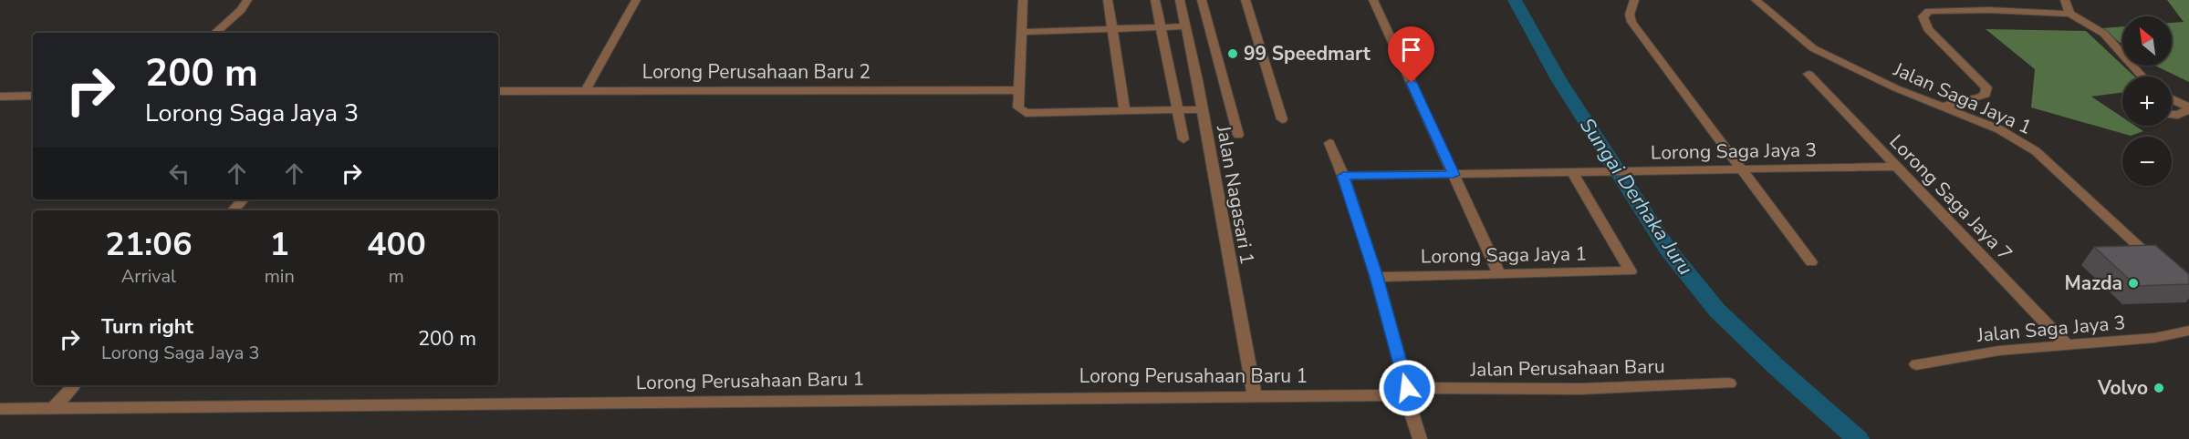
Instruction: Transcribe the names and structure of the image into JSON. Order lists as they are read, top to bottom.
{
  "streets": {
    "street": [
      "Lorong Perusahaan Baru 2",
      "Jalan Saga Jaya 1",
      "Lorong Saga Jaya 3",
      "Jalan Nagasari 1",
      "Lorong Saga Jaya 7",
      "Lorong Saga Jaya 1",
      "Jalan Saga Jaya 3",
      "Jalan Perusahaan Baru",
      "Lorong Perusahaan Baru 1"
    ]
  },
  "crossings": [
    ["Lorong Saga Jaya 3", "Lorong Saga Jaya 7"],
    ["Lorong Saga Jaya 3", "Lorong Saga Jaya 1"],
    ["Jalan Nagasari 1", "Lorong Perusahaan Baru 1"],
    ["Lorong Saga Jaya 7", "Jalan Saga Jaya 3"],
    ["Jalan Perusahaan Baru", "Lorong Perusahaan Baru 1"]
  ],
  "water": ["Sungai Derhaka Juru"],
  "places": ["99 Speedmart", "Mazda", "Volvo"],
  "north": "top left",
  "page": {
    "map_buttons": ["+", "−"],
    "turn": ["200 m", "Lorong Saga Jaya 3"],
    "eta": [
      "21:06",
      "Arrival",
      "1",
      "min",
      "400",
      "m"
    ],
    "list": [
      {
        "name": "Turn right",
        "note": "Lorong Saga Jaya 3",
        "value": "200 m"
      }
    ]
  }
}
